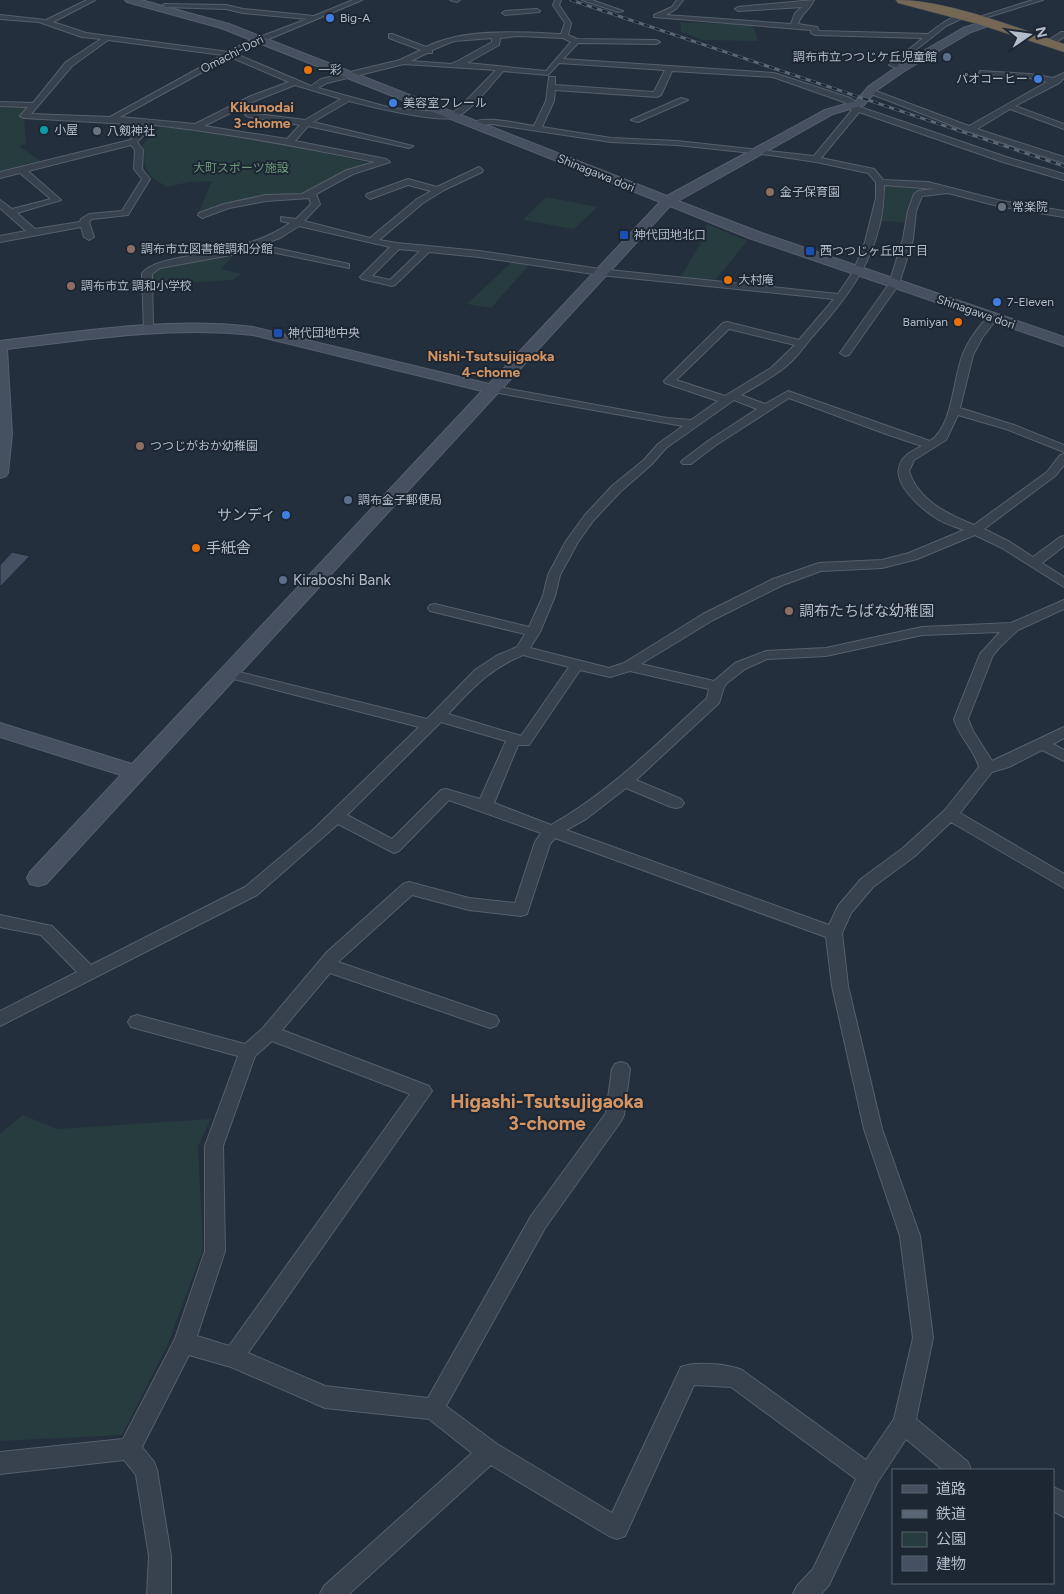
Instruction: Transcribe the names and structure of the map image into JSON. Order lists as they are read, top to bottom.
{
  "streets": {
    "street": ["Omachi-Dori", "Shinagawa dori"]
  },
  "crossings": [
    ["Omachi-Dori", "Shinagawa dori"]
  ],
  "districts": ["Kikunodai 3-chome", "Nishi-Tsutsujigaoka 4-chome", "Higashi-Tsutsujigaoka 3-chome"],
  "parks": ["大町スポーツ施設"],
  "places": {
    "other": [
      "Big-A",
      "調布市立つつじケ丘児童館",
      "一彩",
      "パオコーヒー",
      "美容室フレール",
      "小屋",
      "八剱神社",
      "金子保育園",
      "常楽院",
      "調布市立図書館調和分館",
      "大村庵",
      "調布市立 調和小学校",
      "7-Eleven",
      "Bamiyan",
      "つつじがおか幼稚園",
      "調布金子郵便局",
      "サンディ",
      "手紙舎",
      "Kiraboshi Bank",
      "調布たちばな幼稚園"
    ],
    "transit": ["神代団地北口", "西つつじヶ丘四丁目", "神代団地中央"]
  },
  "legend": [
    "道路",
    "鉄道",
    "公園",
    "建物"
  ],
  "north": "right"
}
